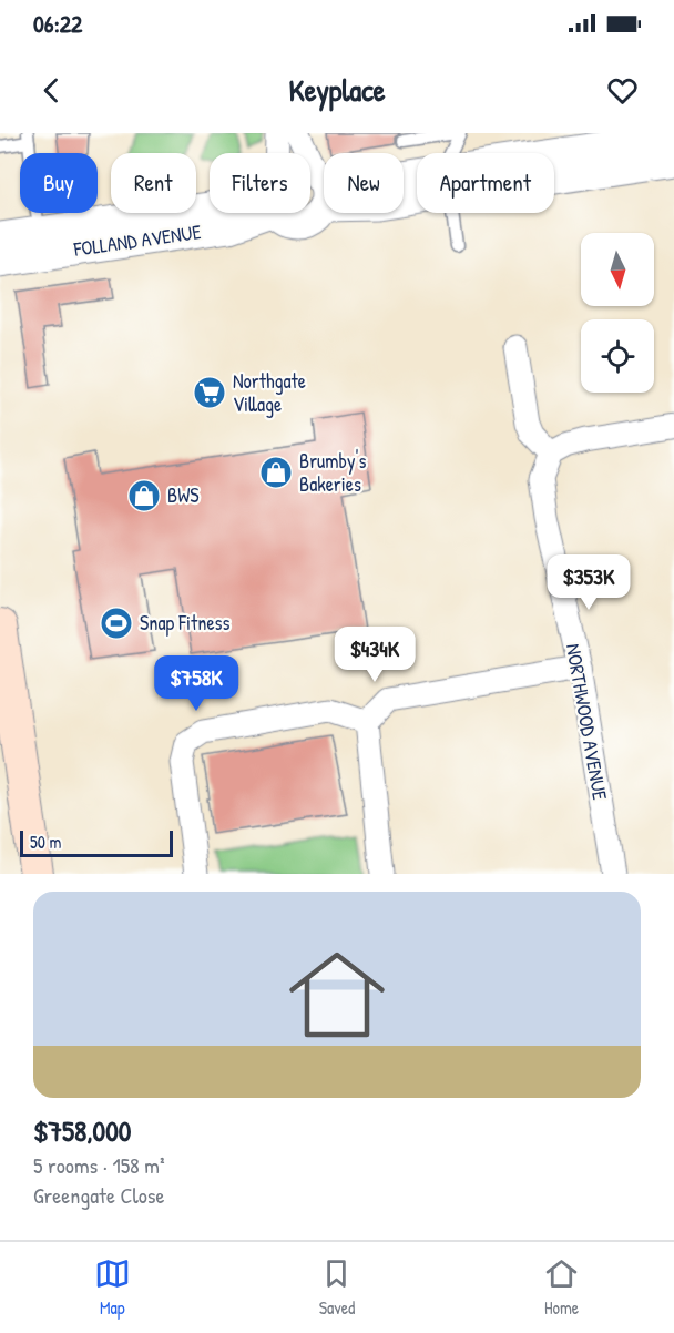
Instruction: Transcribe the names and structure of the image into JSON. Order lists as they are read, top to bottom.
{
  "streets": {
    "street": ["FOLLAND AVENUE", "NORTHWOOD AVENUE"]
  },
  "places": {
    "supermarket": ["Northgate Village"],
    "shop": ["Brumby's Bakeries", "BWS"],
    "sports": ["Snap Fitness"]
  },
  "scale_bar": "50 m",
  "north": "bottom",
  "page": {
    "status": "06:22",
    "header": "Keyplace",
    "chip": [
      "Buy",
      "Rent",
      "Filters",
      "New",
      "Apartment"
    ],
    "price": ["$353K", "$434K", "$758K"],
    "scale": "50 m",
    "list": [
      {
        "name": "$758,000",
        "note": "5 rooms · 158 m² · Greengate Close"
      }
    ],
    "tabs": ["Map", "Saved", "Home"]
  }
}
